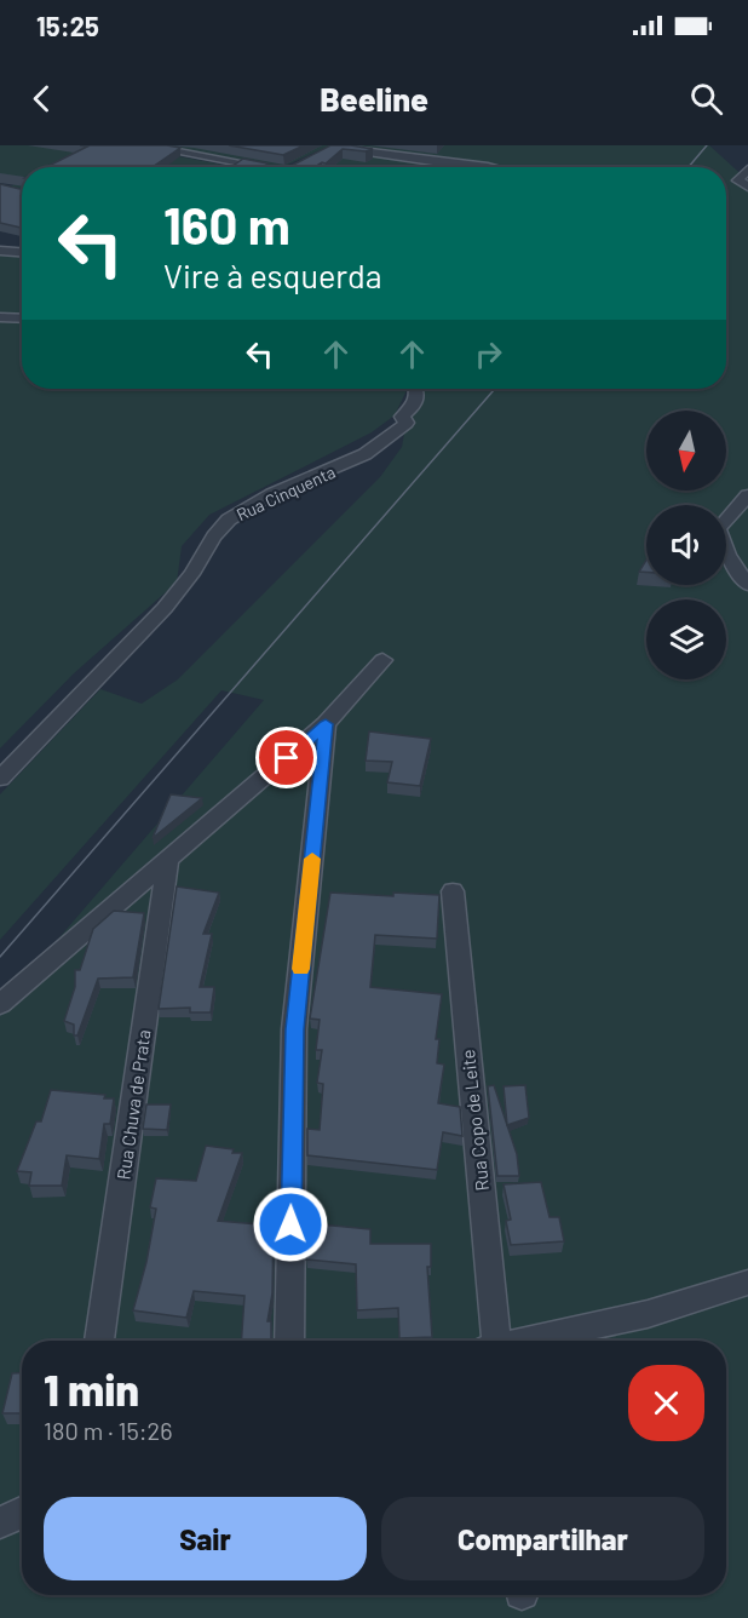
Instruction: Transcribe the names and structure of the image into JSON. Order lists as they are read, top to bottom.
{
  "streets": {
    "street": ["Rua Cinquenta", "Rua Chuva de Prata", "Rua Copo de Leite"]
  },
  "north": "bottom",
  "page": {
    "status": "15:25",
    "header": "Beeline",
    "turn": ["160 m", "Vire à esquerda"],
    "heading": ["1 min", "180 m · 15:26"],
    "buttons": ["Sair", "Compartilhar"]
  }
}
